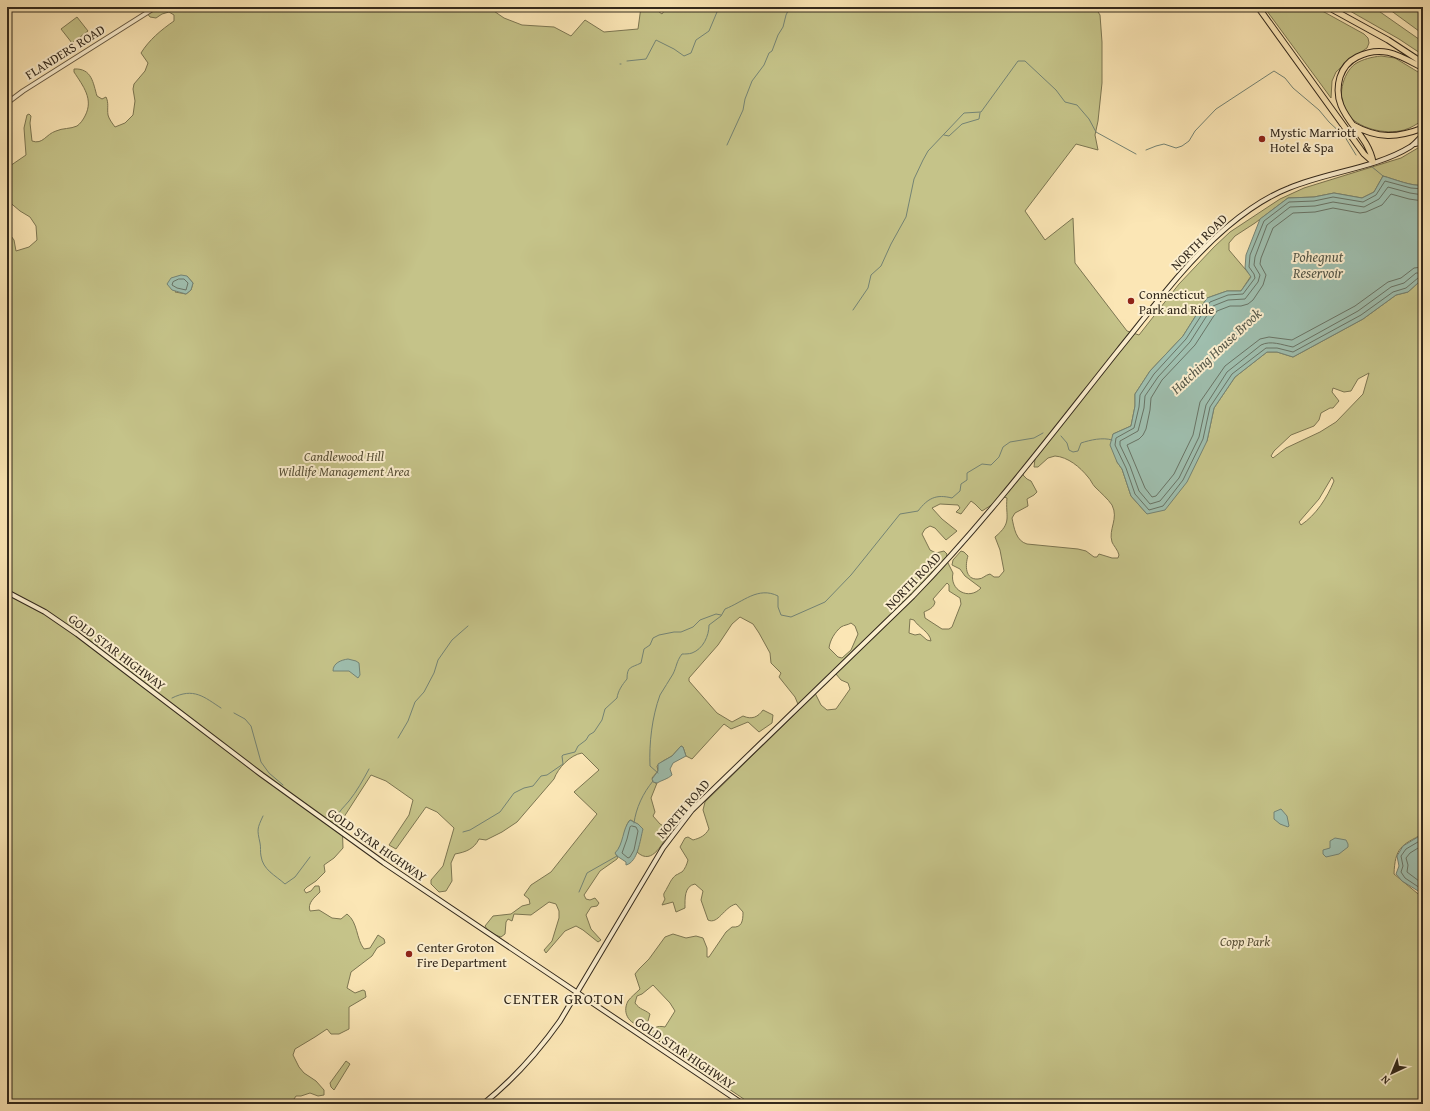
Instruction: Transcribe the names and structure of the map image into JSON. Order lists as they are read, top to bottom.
{
  "streets": {
    "main road": ["NORTH ROAD", "GOLD STAR HIGHWAY"],
    "street": ["FLANDERS ROAD"]
  },
  "crossings": [
    ["NORTH ROAD", "GOLD STAR HIGHWAY"]
  ],
  "districts": ["CENTER GROTON"],
  "water": ["Pohegnut Reservoir", "Hatching House Brook"],
  "parks": ["Candlewood Hill Wildlife Management Area", "Copp Park"],
  "places": ["Mystic Marriott Hotel & Spa", "Connecticut Park and Ride", "Center Groton Fire Department"],
  "north": "bottom left"
}
